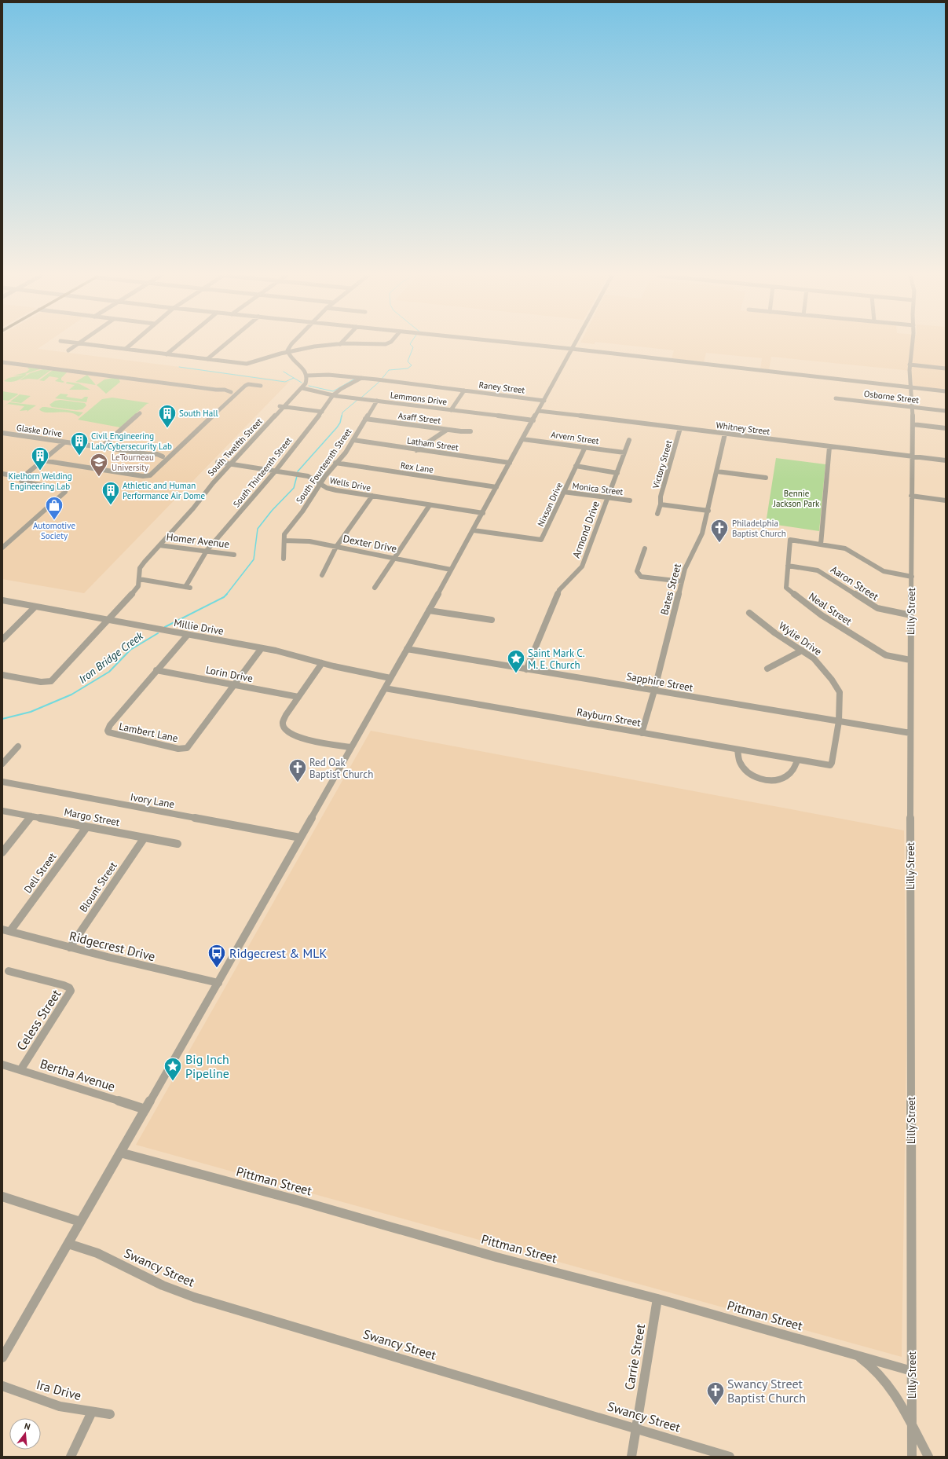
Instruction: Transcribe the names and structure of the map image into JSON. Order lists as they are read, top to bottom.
{
  "streets": {
    "street": [
      "Raney Street",
      "Osborne Street",
      "Lemmons Drive",
      "Asaff Street",
      "Whitney Street",
      "Glaske Drive",
      "Arvern Street",
      "Latham Street",
      "South Twelfth Street",
      "Victory Street",
      "South Fourteenth Street",
      "Rex Lane",
      "South Thirteenth Street",
      "Wells Drive",
      "Monica Street",
      "Nixson Drive",
      "Armond Drive",
      "Homer Avenue",
      "Dexter Drive",
      "Aaron Street",
      "Bates Street",
      "Neal Street",
      "Lilly Street",
      "Millie Drive",
      "Wylie Drive",
      "Lorin Drive",
      "Sapphire Street",
      "Rayburn Street",
      "Lambert Lane",
      "Ivory Lane",
      "Margo Street",
      "Dell Street",
      "Blount Street",
      "Ridgecrest Drive",
      "Celess Street",
      "Bertha Avenue",
      "Pittman Street",
      "Swancy Street",
      "Carrie Street",
      "Ira Drive"
    ]
  },
  "crossings": [
    ["Raney Street", "South Twelfth Street"],
    ["Raney Street", "South Thirteenth Street"],
    ["Osborne Street", "Lilly Street"],
    ["Lemmons Drive", "South Twelfth Street"],
    ["Lemmons Drive", "South Fourteenth Street"],
    ["Lemmons Drive", "South Thirteenth Street"],
    ["Asaff Street", "South Fourteenth Street"],
    ["Whitney Street", "Victory Street"],
    ["Whitney Street", "Bates Street"],
    ["Whitney Street", "Lilly Street"],
    ["Arvern Street", "Nixson Drive"],
    ["Arvern Street", "Armond Drive"],
    ["Latham Street", "South Fourteenth Street"],
    ["South Twelfth Street", "South Thirteenth Street"],
    ["South Twelfth Street", "Wells Drive"],
    ["South Twelfth Street", "Homer Avenue"],
    ["South Twelfth Street", "Millie Drive"],
    ["South Fourteenth Street", "Rex Lane"],
    ["South Fourteenth Street", "Wells Drive"],
    ["South Fourteenth Street", "Dexter Drive"],
    ["South Thirteenth Street", "Wells Drive"],
    ["South Thirteenth Street", "Homer Avenue"],
    ["Monica Street", "Nixson Drive"],
    ["Monica Street", "Armond Drive"],
    ["Armond Drive", "Sapphire Street"],
    ["Aaron Street", "Neal Street"],
    ["Aaron Street", "Lilly Street"],
    ["Bates Street", "Sapphire Street"],
    ["Bates Street", "Rayburn Street"],
    ["Neal Street", "Lilly Street"],
    ["Lilly Street", "Sapphire Street"],
    ["Lilly Street", "Pittman Street"],
    ["Wylie Drive", "Sapphire Street"],
    ["Wylie Drive", "Rayburn Street"],
    ["Lorin Drive", "Lambert Lane"],
    ["Margo Street", "Dell Street"],
    ["Margo Street", "Blount Street"],
    ["Dell Street", "Ridgecrest Drive"],
    ["Blount Street", "Ridgecrest Drive"],
    ["Celess Street", "Bertha Avenue"],
    ["Pittman Street", "Carrie Street"],
    ["Swancy Street", "Carrie Street"]
  ],
  "water": ["Iron Bridge Creek"],
  "parks": ["Bennie Jackson Park"],
  "places": {
    "building": [
      "South Hall",
      "Civil Engineering Lab/Cybersecurity Lab",
      "Kielhorn Welding Engineering Lab",
      "Athletic and Human Performance Air Dome"
    ],
    "school or university": ["LeTourneau University"],
    "shop": ["Automotive Society"],
    "church": ["Philadelphia Baptist Church", "Red Oak Baptist Church", "Swancy Street Baptist Church"],
    "place": ["Saint Mark C. M. E. Church", "Big Inch Pipeline"],
    "bus stop": ["Ridgecrest & MLK"]
  },
  "north": "top"
}
